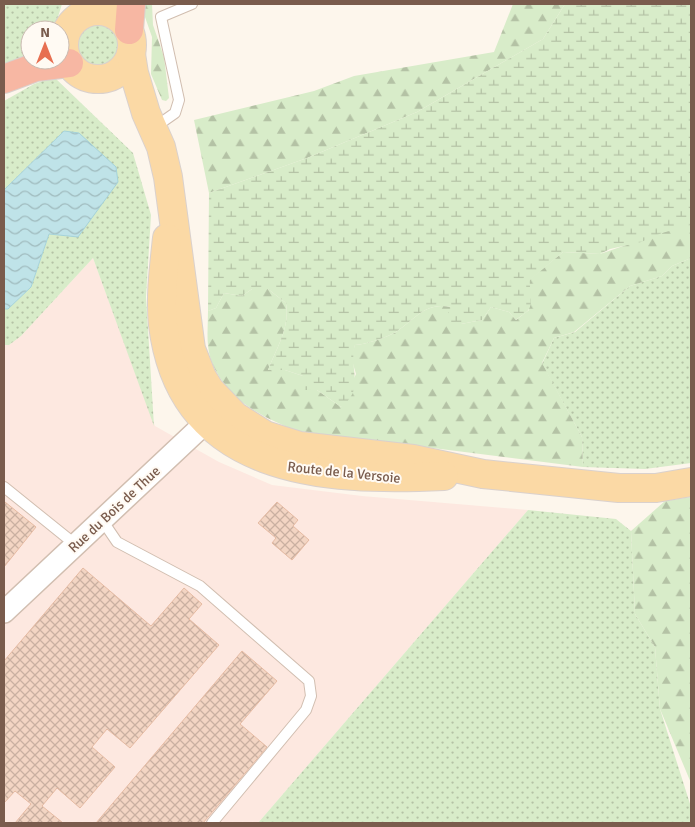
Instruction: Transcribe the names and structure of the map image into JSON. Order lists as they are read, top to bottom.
{
  "streets": {
    "main road": ["Route de la Versoie"],
    "street": ["Rue du Bois de Thue"]
  },
  "crossings": [
    ["Route de la Versoie", "Rue du Bois de Thue"]
  ],
  "north": "top"
}
